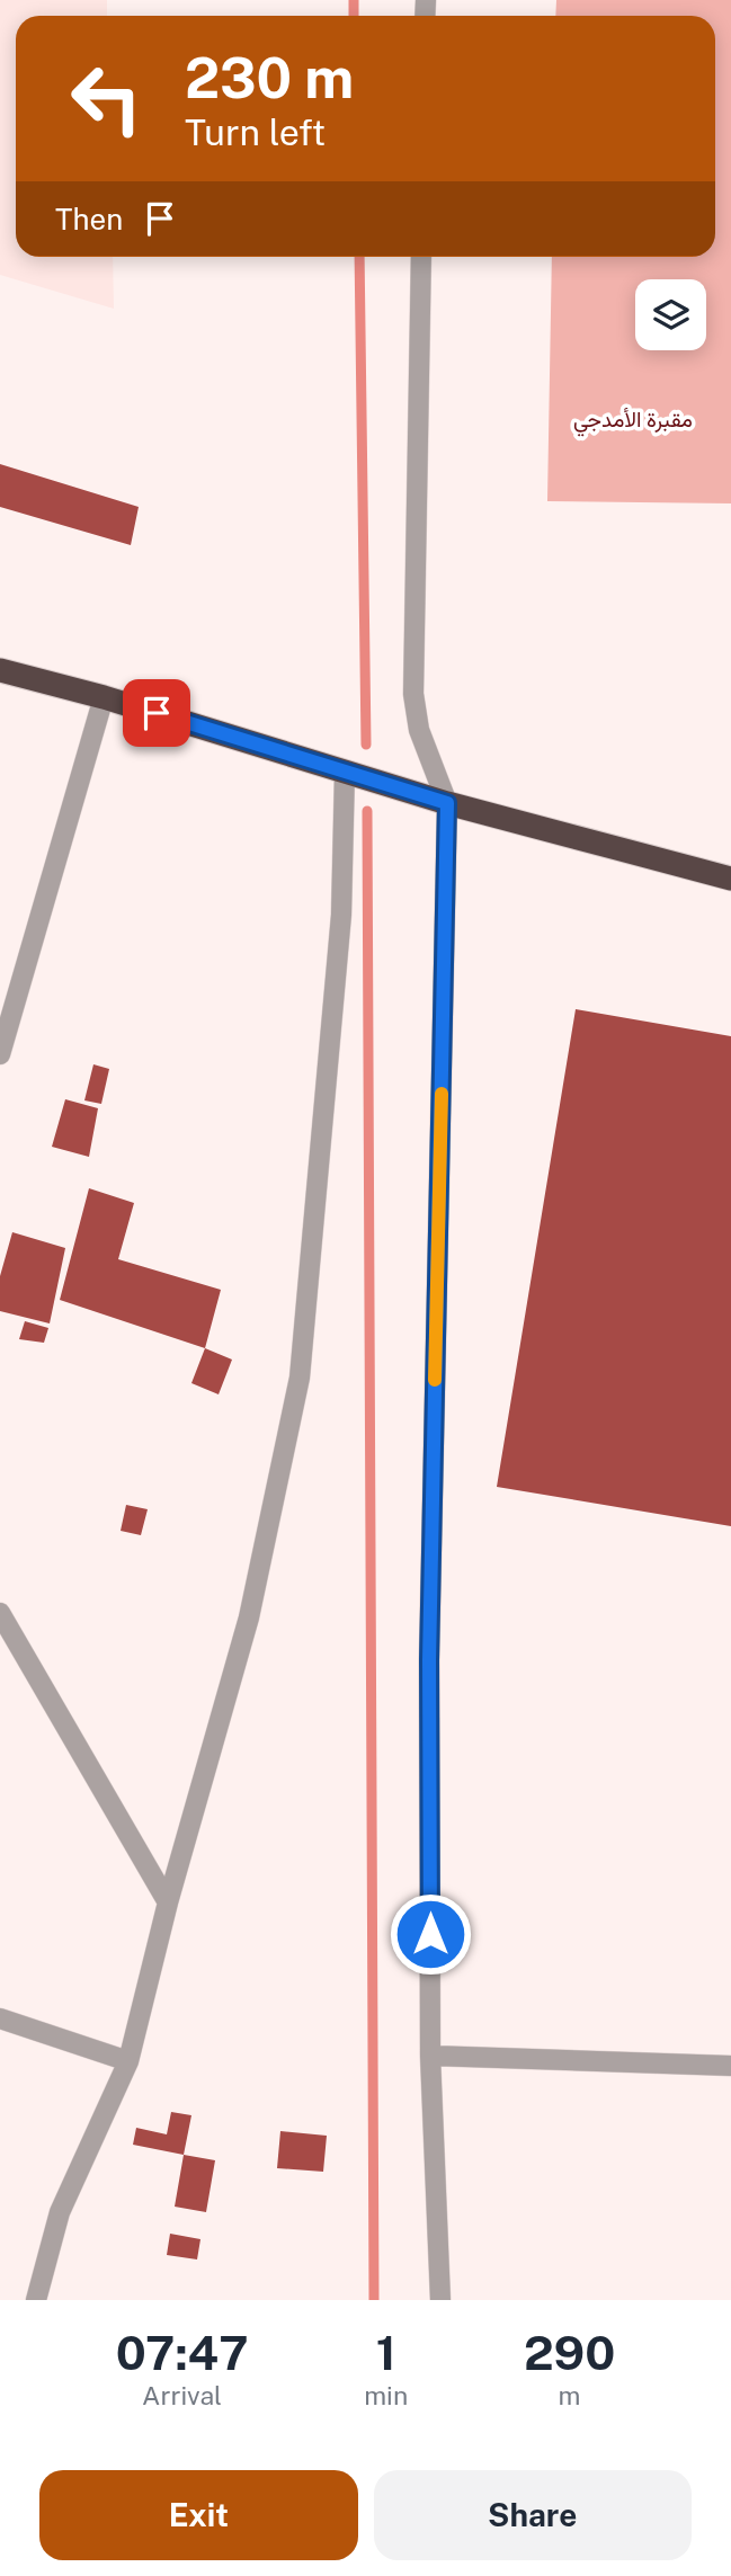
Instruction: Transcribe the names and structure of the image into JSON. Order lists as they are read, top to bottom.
{
  "parks": ["مقبرة الأمدجي"],
  "page": {
    "turn": ["230 m", "Turn left"],
    "then": "Then",
    "eta": [
      "07:47",
      "Arrival",
      "1",
      "min",
      "290",
      "m"
    ],
    "buttons": ["Exit", "Share"]
  }
}
